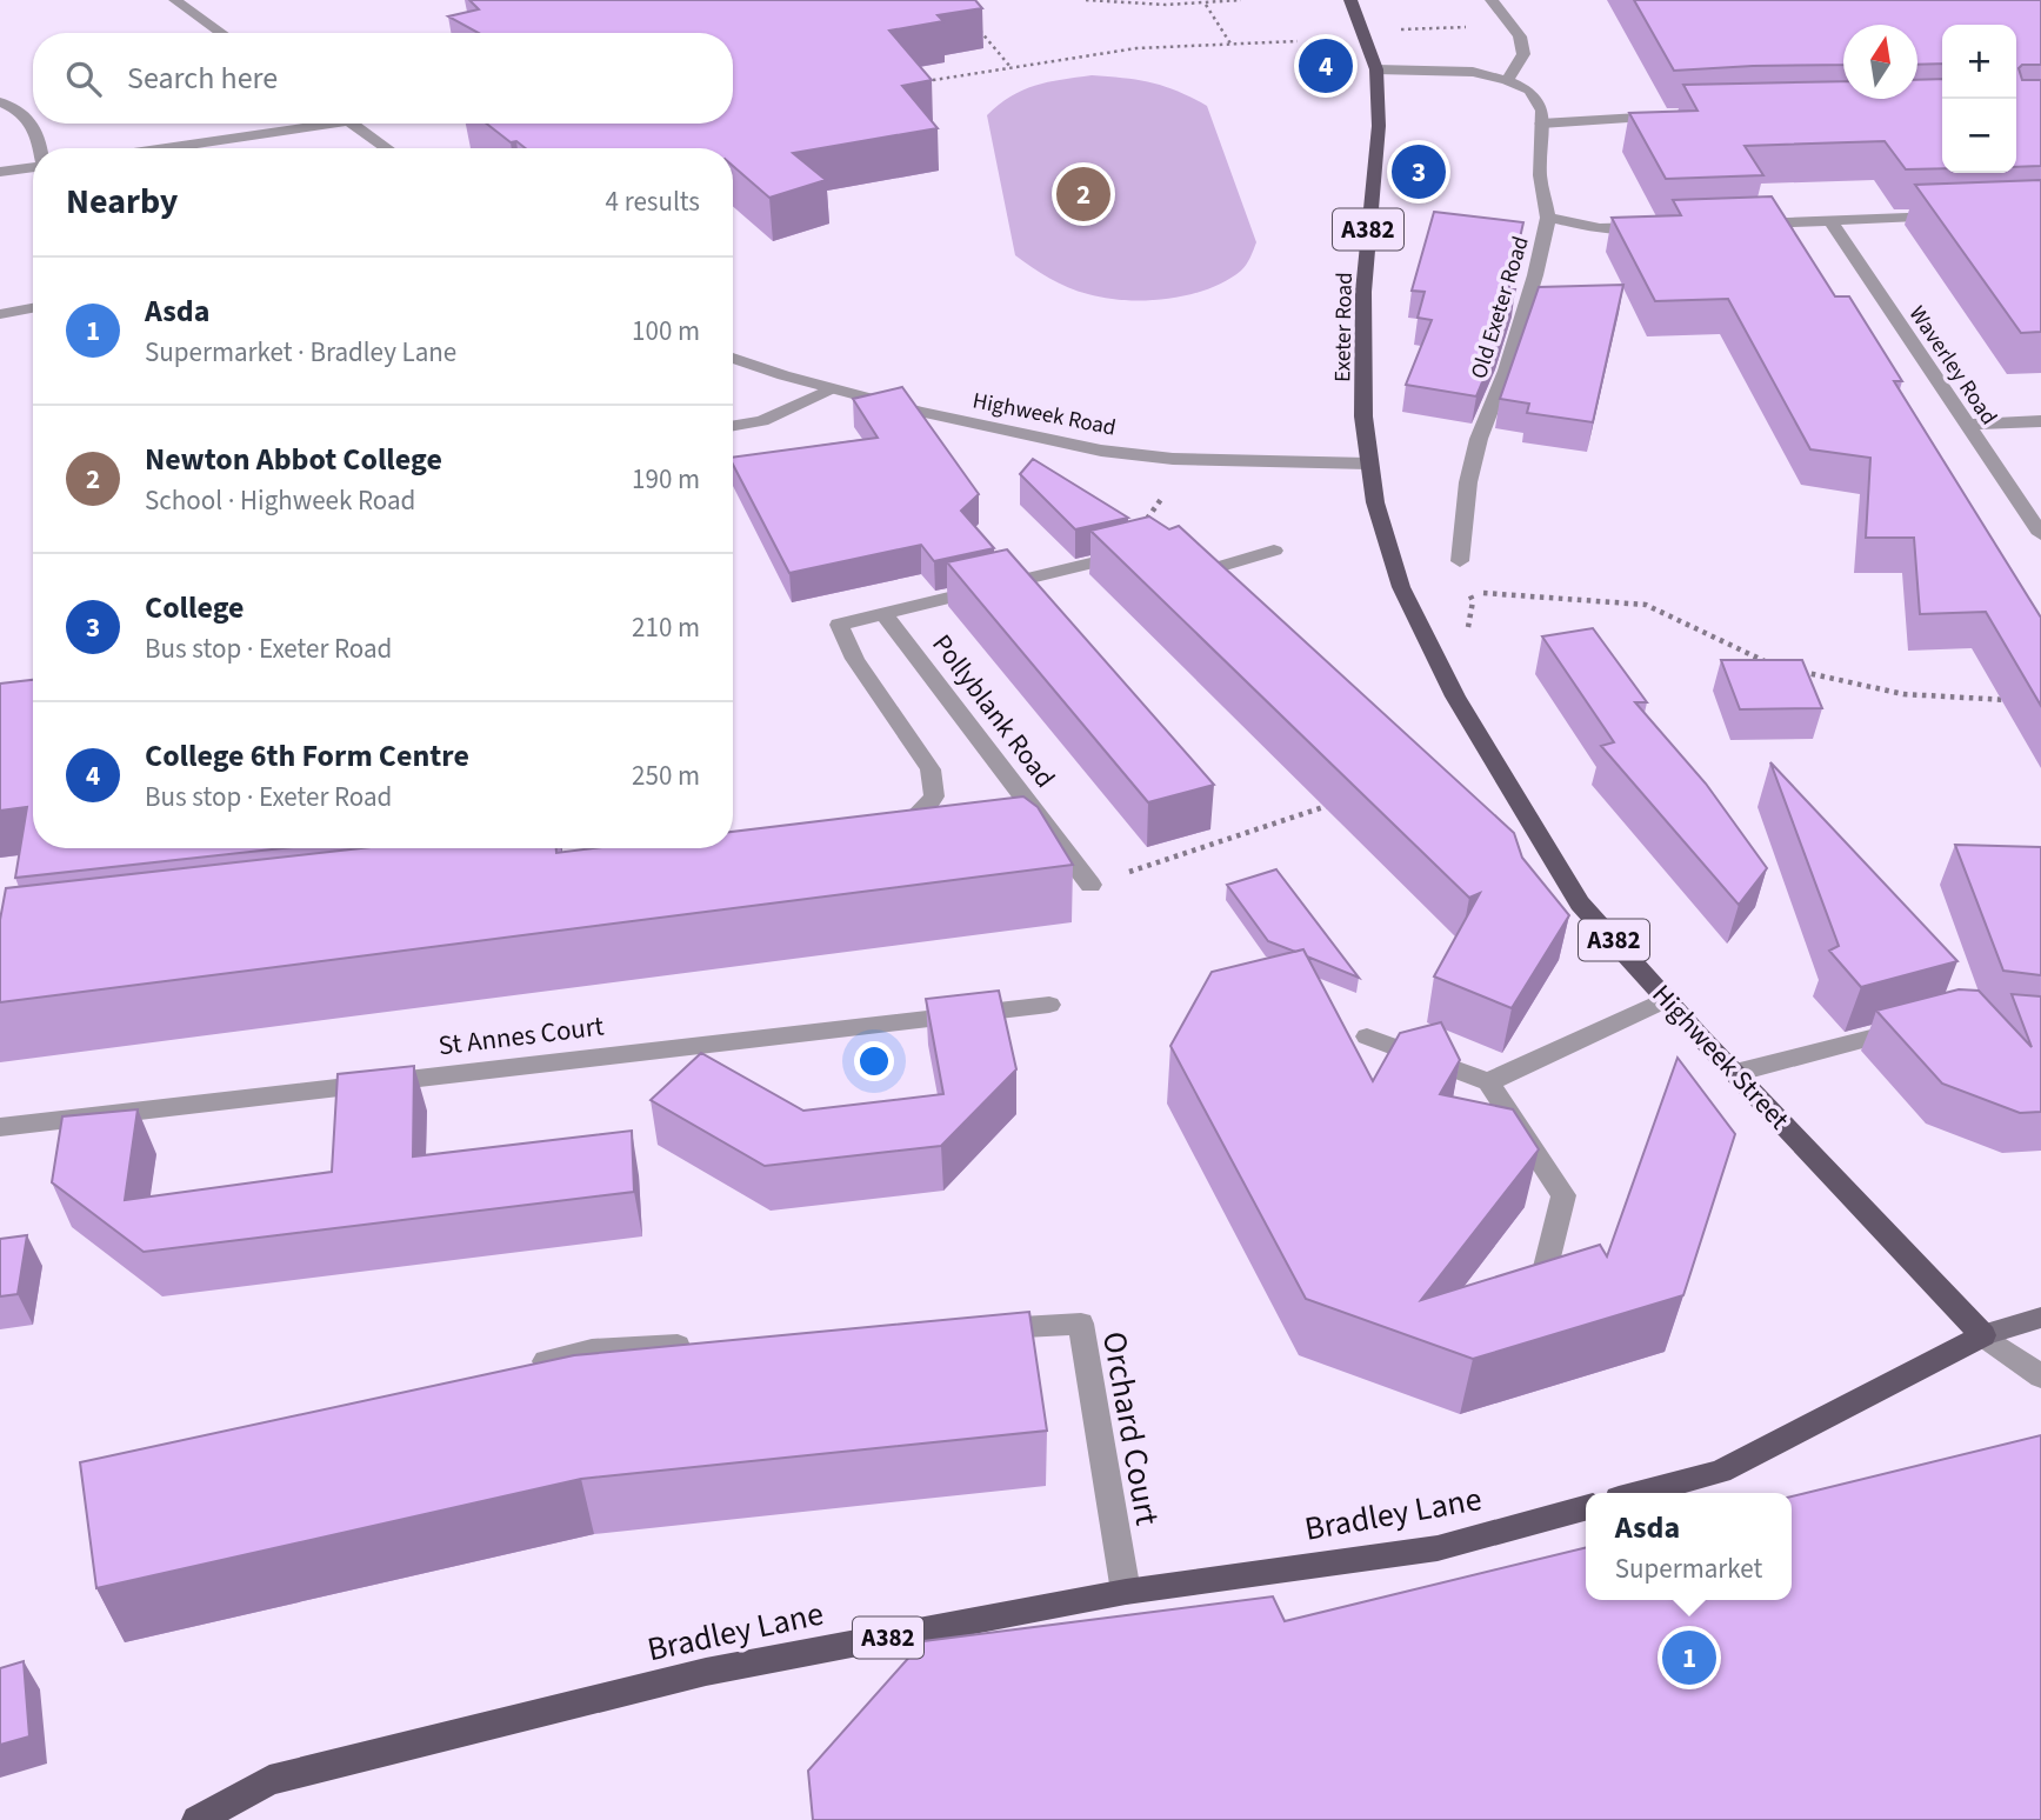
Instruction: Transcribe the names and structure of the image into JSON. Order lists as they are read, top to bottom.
{
  "streets": {
    "main road": [
      "A382",
      "Exeter Road",
      "Highweek Street",
      "Bradley Lane"
    ],
    "street": [
      "Old Exeter Road",
      "Waverley Road",
      "Highweek Road",
      "Pollyblank Road",
      "St Annes Court",
      "Orchard Court"
    ]
  },
  "crossings": [
    ["Old Exeter Road", "Exeter Road"],
    ["Exeter Road", "Highweek Road"],
    ["Exeter Road", "Highweek Street"],
    ["Highweek Road", "Highweek Street"],
    ["Orchard Court", "Bradley Lane"]
  ],
  "north": "top",
  "page": {
    "map_buttons": ["+", "−"],
    "search": "Search here",
    "pins": [
      "4",
      "3",
      "2",
      "1"
    ],
    "heading": ["Nearby", "4 results"],
    "list": [
      {
        "mark": "1",
        "name": "Asda",
        "note": "Supermarket · Bradley Lane",
        "value": "100 m"
      },
      {
        "mark": "2",
        "name": "Newton Abbot College",
        "note": "School · Highweek Road",
        "value": "190 m"
      },
      {
        "mark": "3",
        "name": "College",
        "note": "Bus stop · Exeter Road",
        "value": "210 m"
      },
      {
        "mark": "4",
        "name": "College 6th Form Centre",
        "note": "Bus stop · Exeter Road",
        "value": "250 m"
      }
    ],
    "popup": ["Asda", "Supermarket"]
  }
}
